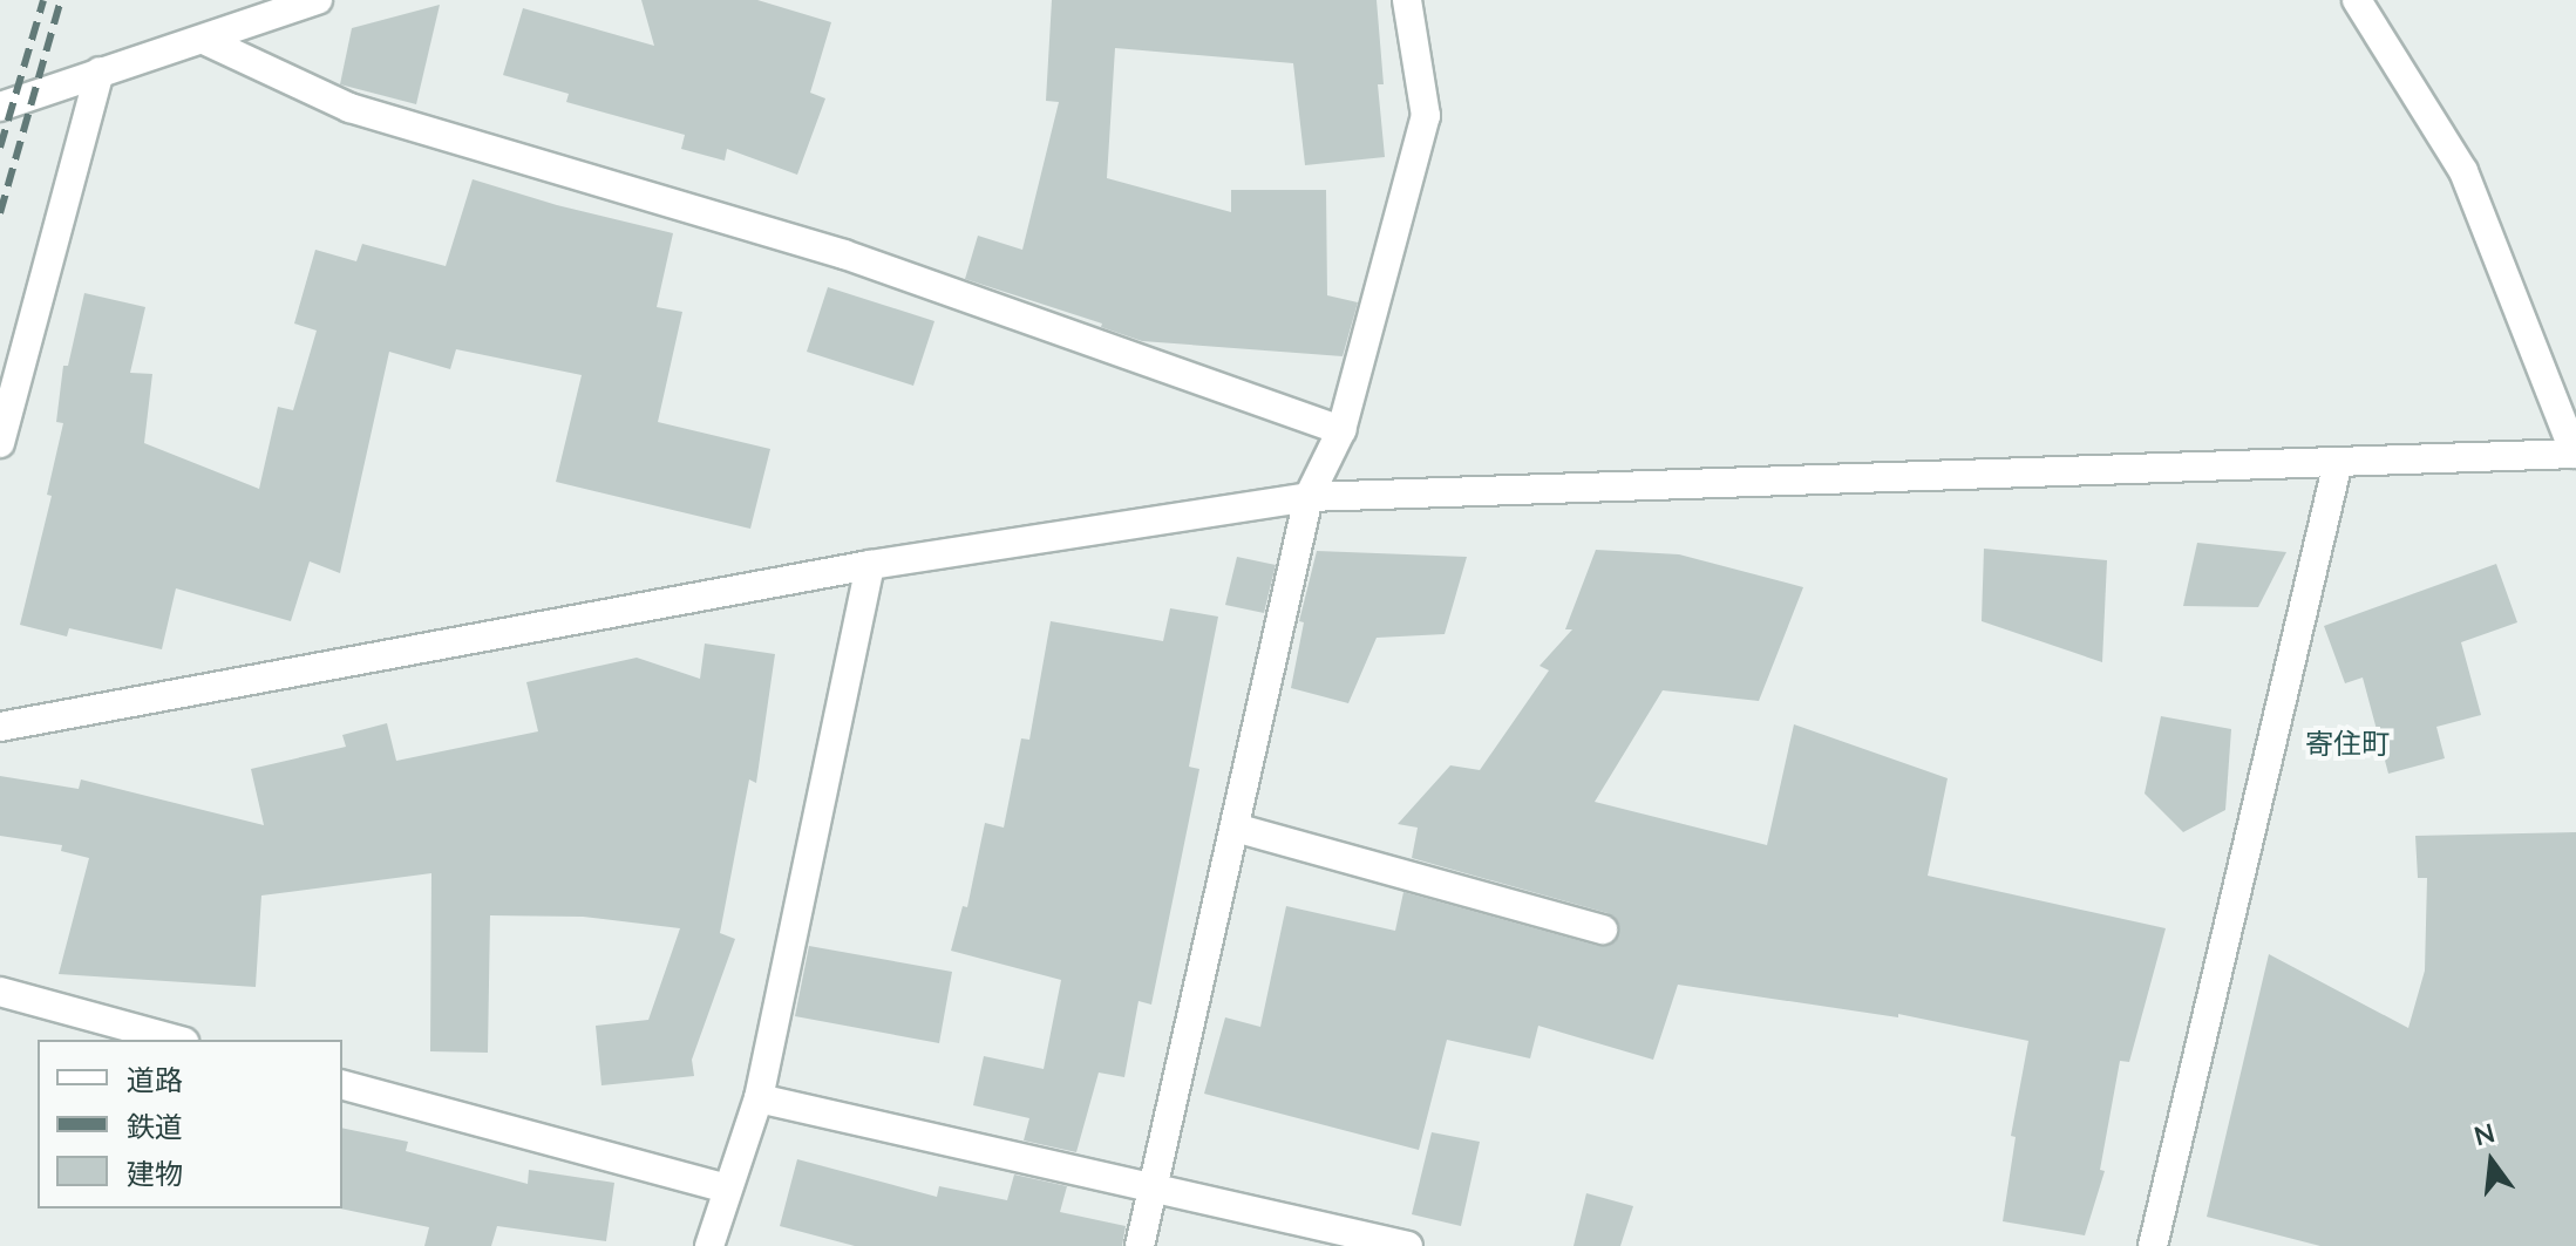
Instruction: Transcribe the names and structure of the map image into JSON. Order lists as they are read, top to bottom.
{
  "districts": ["寄住町"],
  "legend": ["道路", "鉄道", "建物"],
  "north": "top"
}
